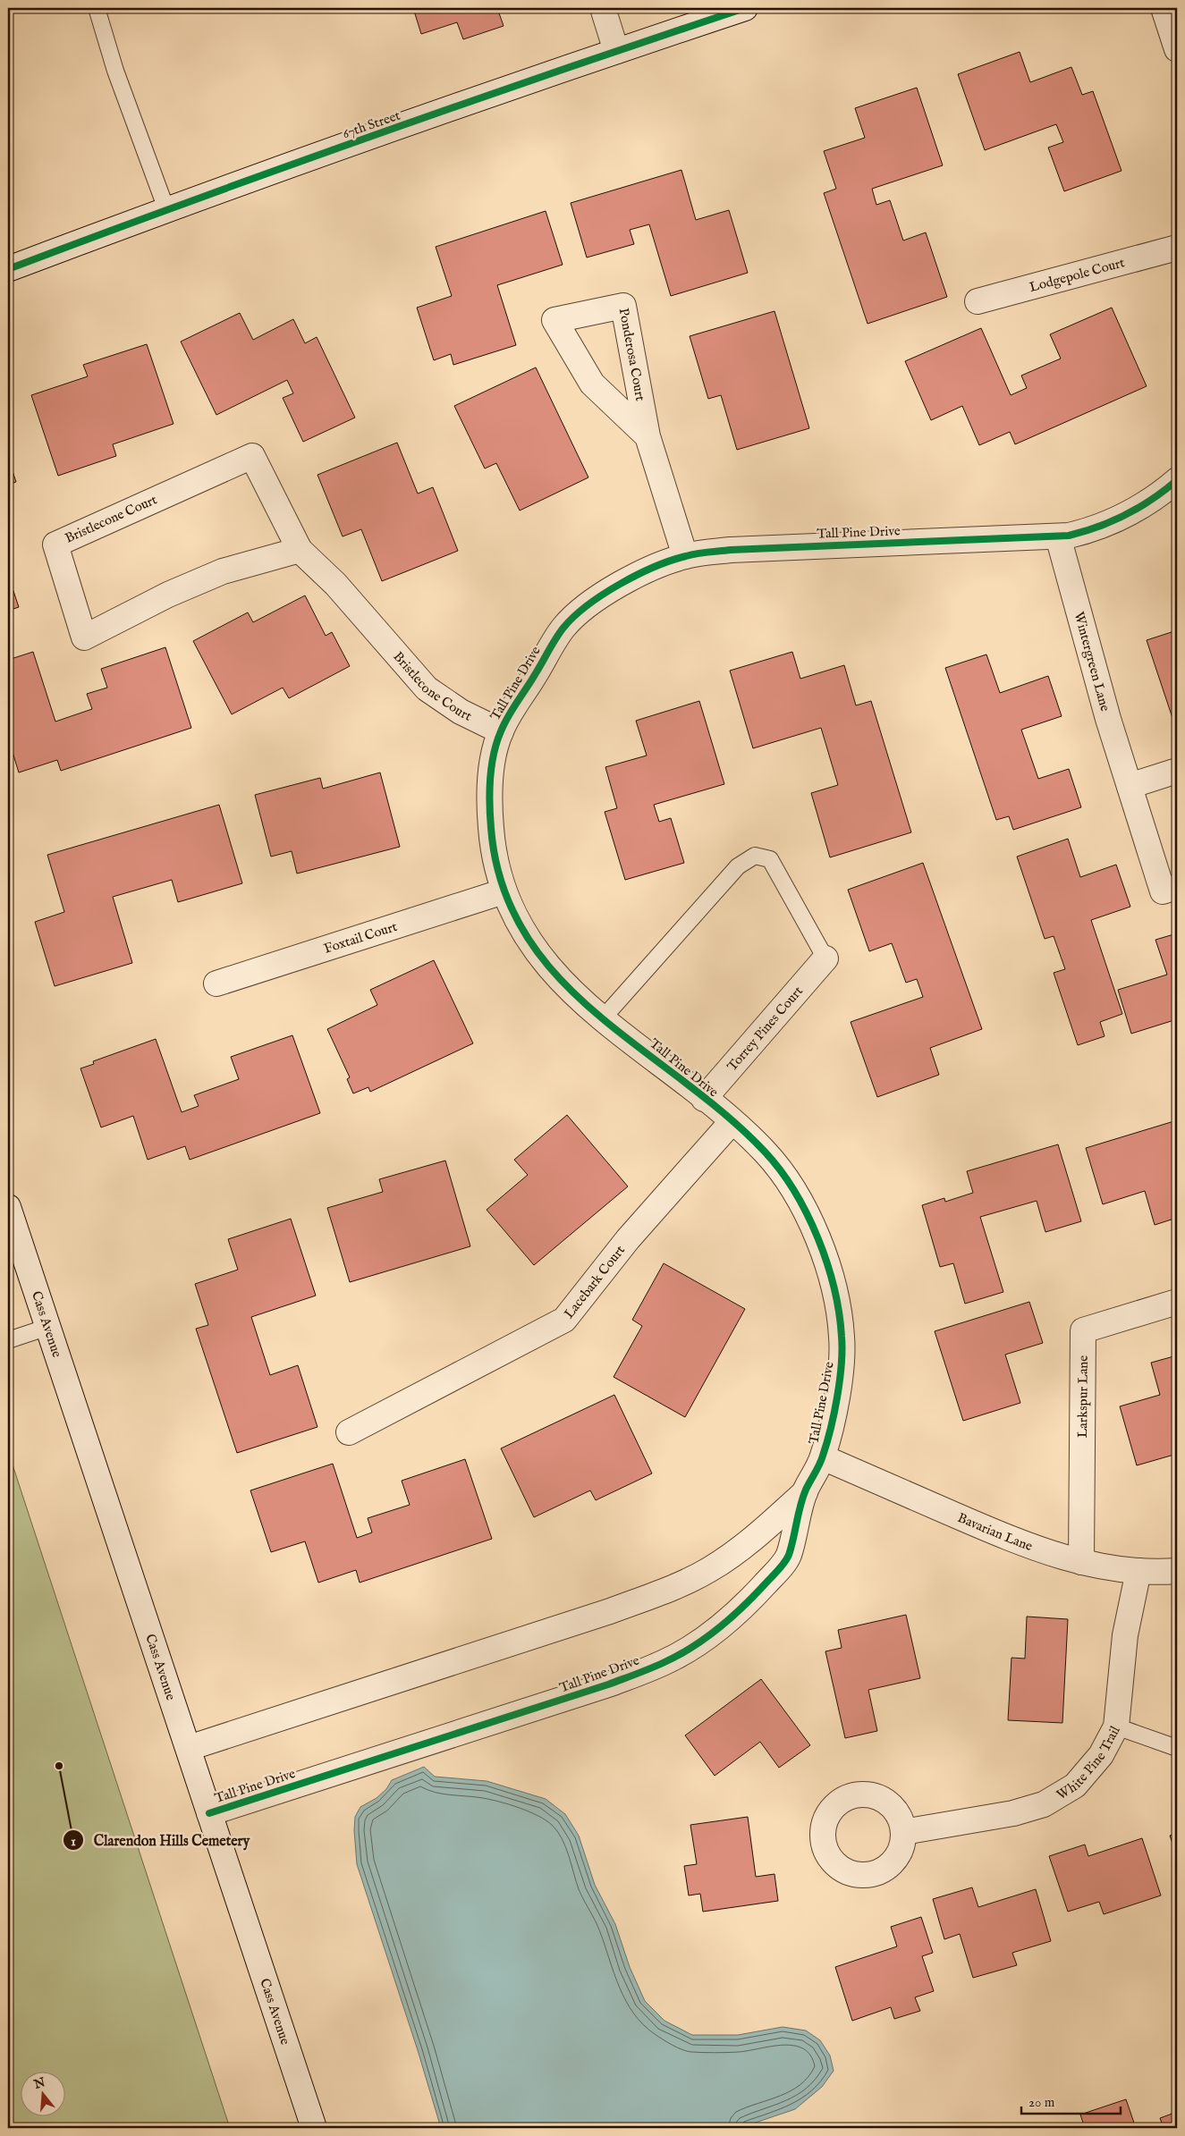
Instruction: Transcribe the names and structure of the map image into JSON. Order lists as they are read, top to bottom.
{
  "streets": {
    "street": [
      "67th Street",
      "Lodgepole Court",
      "Ponderosa Court",
      "Bristlecone Court",
      "Tall Pine Drive",
      "Wintergreen Lane",
      "Foxtail Court",
      "Torrey Pines Court",
      "Lacebark Court",
      "Cass Avenue",
      "Larkspur Lane",
      "Bavarian Lane",
      "White Pine Trail"
    ]
  },
  "crossings": [
    ["Ponderosa Court", "Tall Pine Drive"],
    ["Bristlecone Court", "Tall Pine Drive"],
    ["Tall Pine Drive", "Wintergreen Lane"],
    ["Tall Pine Drive", "Foxtail Court"],
    ["Tall Pine Drive", "Torrey Pines Court"],
    ["Tall Pine Drive", "Lacebark Court"],
    ["Tall Pine Drive", "Cass Avenue"],
    ["Tall Pine Drive", "Bavarian Lane"],
    ["Larkspur Lane", "Bavarian Lane"],
    ["Bavarian Lane", "White Pine Trail"]
  ],
  "places": ["Clarendon Hills Cemetery"],
  "scale_bar": "20 m",
  "north": "top"
}
